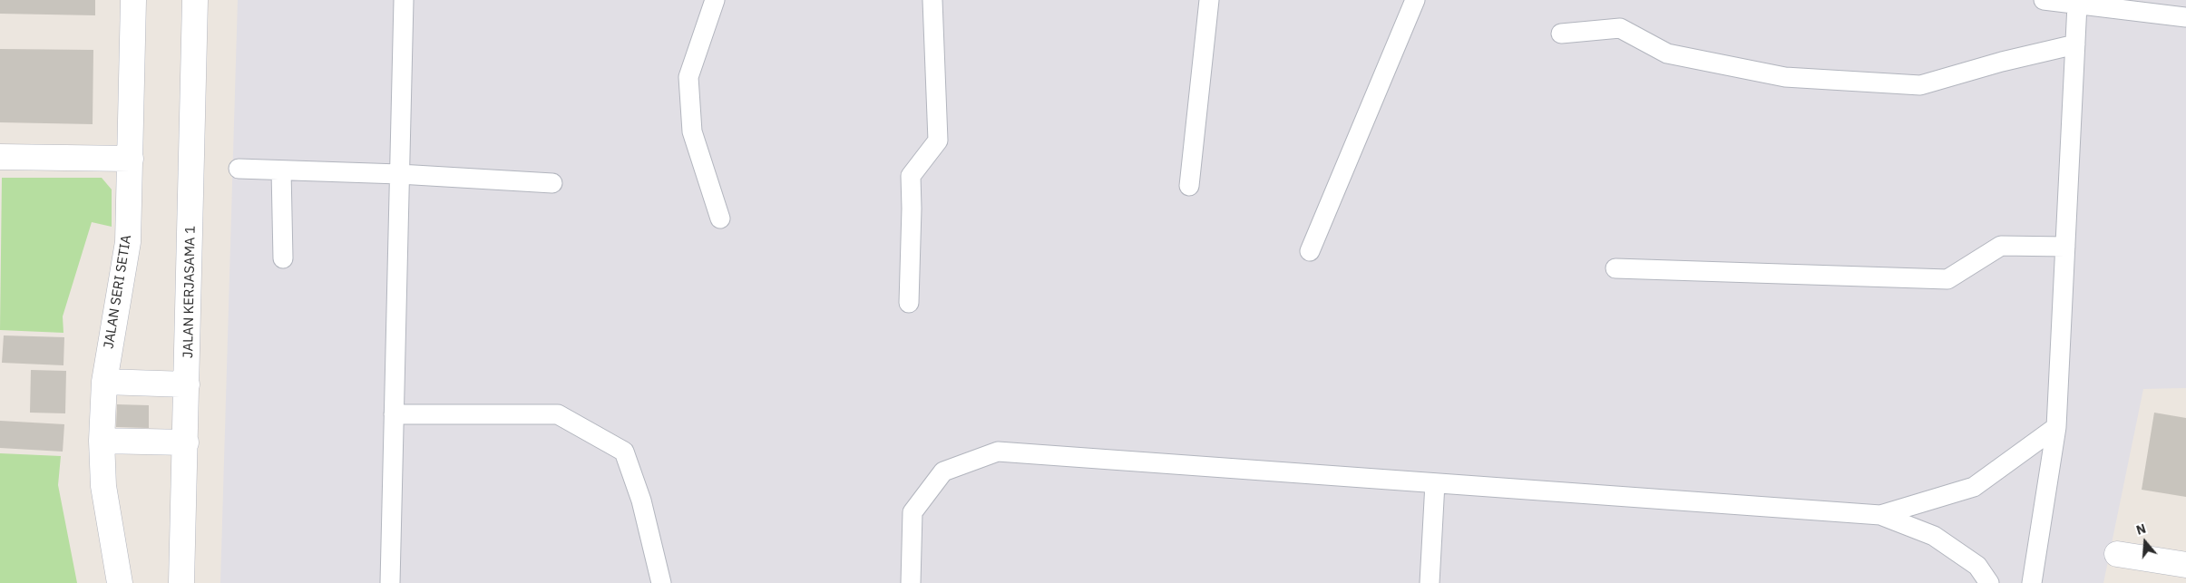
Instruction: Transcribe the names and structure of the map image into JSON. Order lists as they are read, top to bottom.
{
  "streets": {
    "street": ["JALAN SERI SETIA", "JALAN KERJASAMA 1"]
  },
  "north": "top"
}
